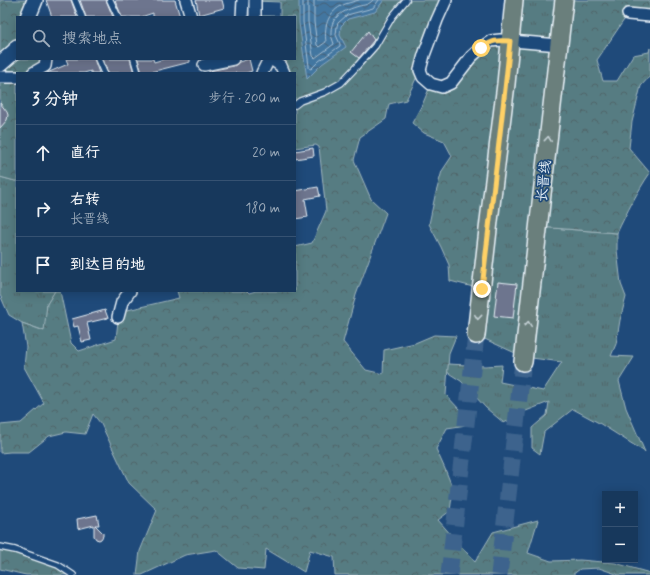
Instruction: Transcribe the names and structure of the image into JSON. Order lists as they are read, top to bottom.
{
  "streets": {
    "main road": ["长晋线"]
  },
  "page": {
    "search": "搜索地点",
    "heading": ["3 分钟", "步行 · 200 m"],
    "list": [
      ["直行", "20 m"],
      ["右转", "长晋线", "180 m"],
      "到达目的地"
    ],
    "map_buttons": ["+", "−"]
  }
}
